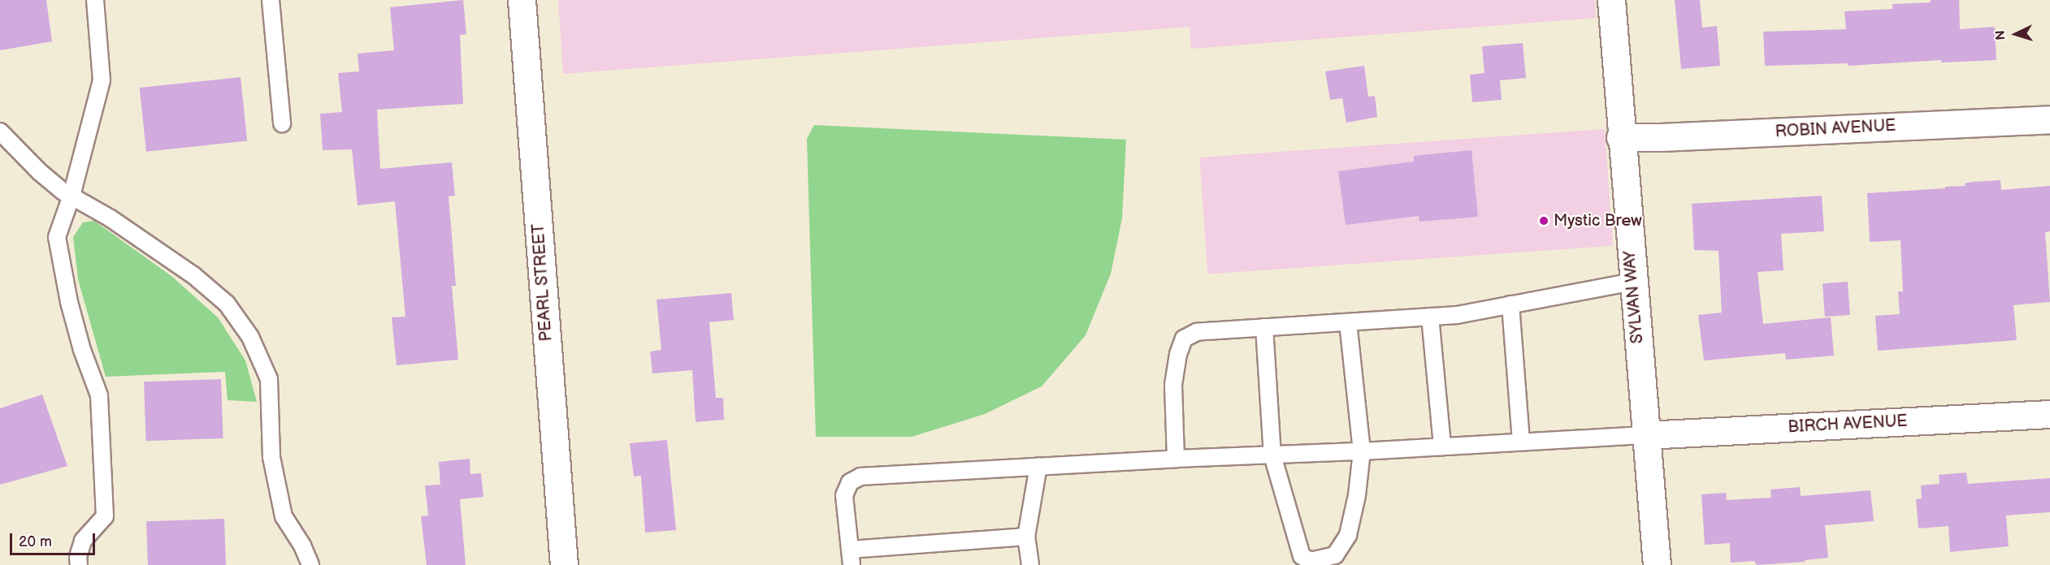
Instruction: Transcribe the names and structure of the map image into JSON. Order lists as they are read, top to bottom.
{
  "streets": {
    "street": [
      "ROBIN AVENUE",
      "PEARL STREET",
      "SYLVAN WAY",
      "BIRCH AVENUE"
    ]
  },
  "crossings": [
    ["ROBIN AVENUE", "SYLVAN WAY"],
    ["SYLVAN WAY", "BIRCH AVENUE"]
  ],
  "places": ["Mystic Brew"],
  "scale_bar": "20 m",
  "north": "left"
}
